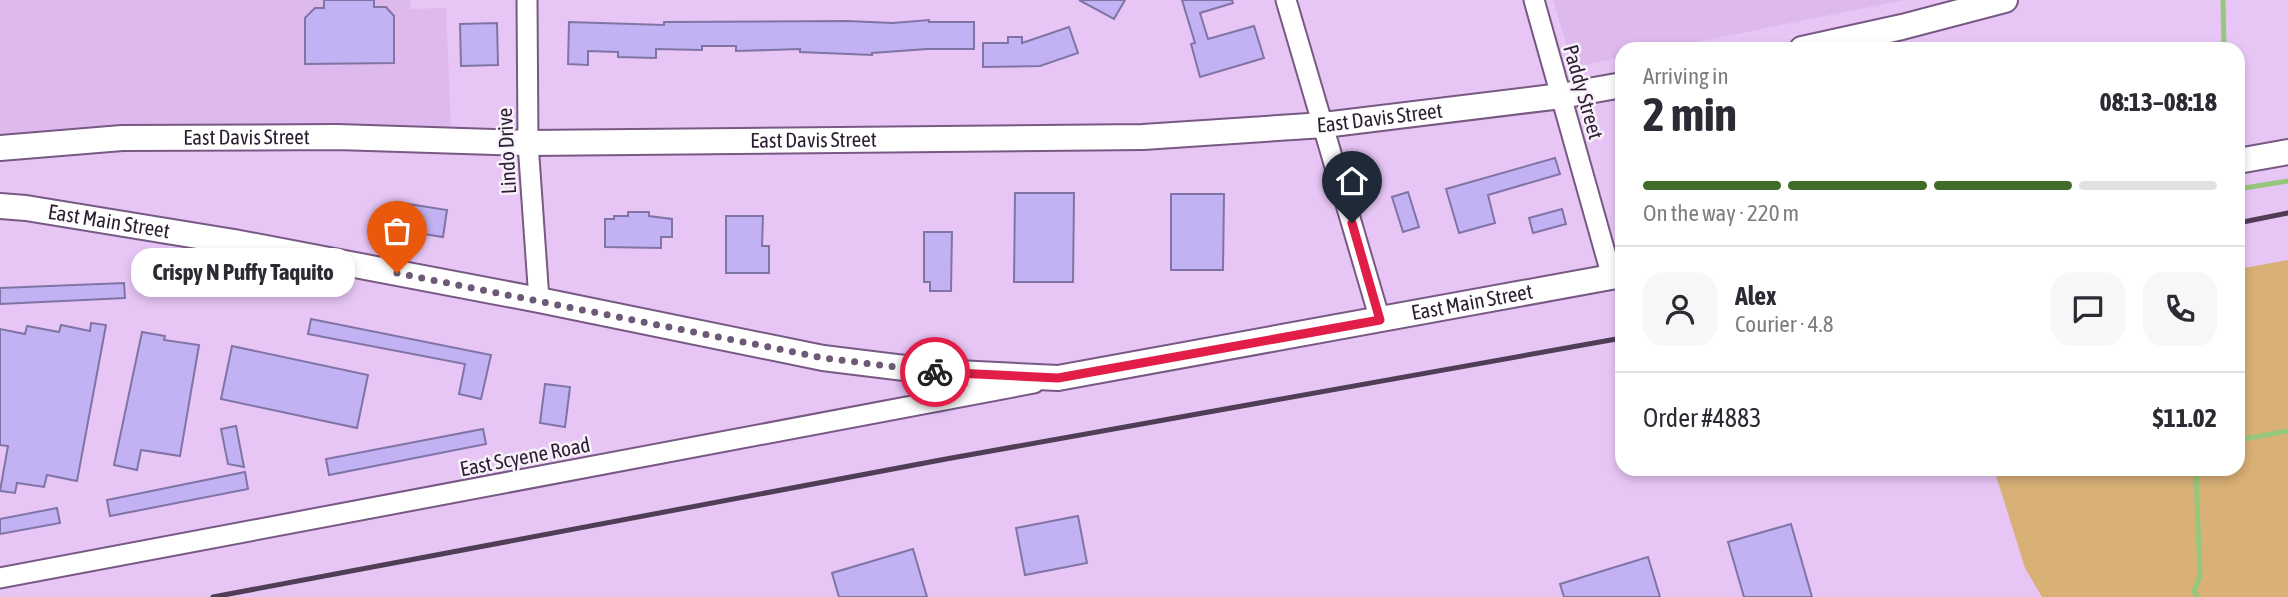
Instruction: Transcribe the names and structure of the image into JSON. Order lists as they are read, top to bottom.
{
  "streets": {
    "main road": ["East Davis Street", "East Main Street"],
    "street": ["Paddy Street", "Lindo Drive", "East Scyene Road"]
  },
  "crossings": [
    ["Paddy Street", "East Davis Street"],
    ["East Davis Street", "Lindo Drive"],
    ["Lindo Drive", "East Main Street"],
    ["East Main Street", "East Scyene Road"]
  ],
  "places": ["Crispy N Puffy Taquito"],
  "page": {
    "heading": ["2 min", "Arriving in", "08:13–08:18"],
    "panel": [
      "Alex",
      "Courier · 4.8",
      "Order #4883",
      "$11.02"
    ],
    "bar": "On the way · 220 m",
    "bubble": "Crispy N Puffy Taquito"
  }
}
